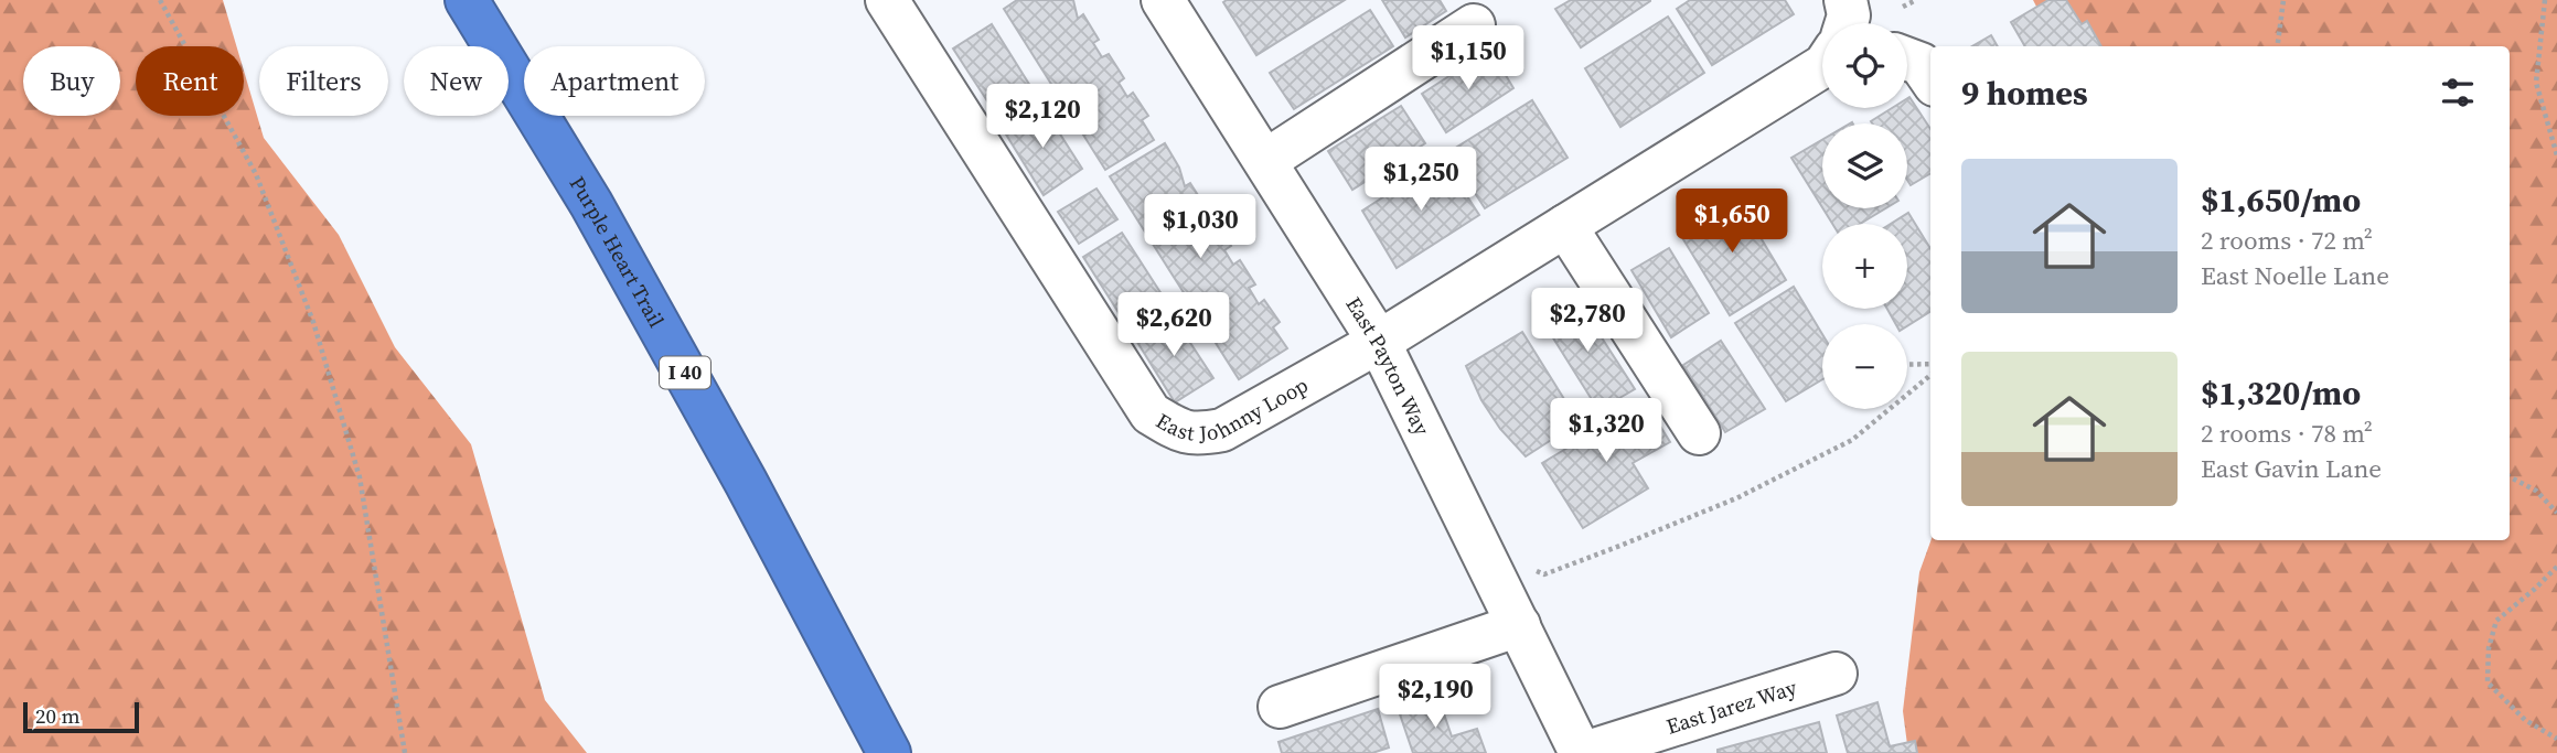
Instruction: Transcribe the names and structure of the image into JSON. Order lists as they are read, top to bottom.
{
  "streets": {
    "highway": ["Purple Heart Trail", "I 40"],
    "street": ["East Payton Way", "East Johnny Loop", "East Jarez Way"]
  },
  "crossings": [
    ["East Payton Way", "East Johnny Loop"],
    ["East Payton Way", "East Jarez Way"]
  ],
  "scale_bar": "20 m",
  "page": {
    "map_buttons": ["+", "−"],
    "price": [
      "$1,150",
      "$2,120",
      "$1,250",
      "$1,650",
      "$1,030",
      "$2,780",
      "$2,620",
      "$1,320",
      "$2,190"
    ],
    "chip": [
      "Buy",
      "Rent",
      "Filters",
      "New",
      "Apartment"
    ],
    "heading": "9 homes",
    "list": [
      {
        "name": "$1,650/mo",
        "note": "2 rooms · 72 m² · East Noelle Lane"
      },
      {
        "name": "$1,320/mo",
        "note": "2 rooms · 78 m² · East Gavin Lane"
      }
    ],
    "scale": "20 m"
  }
}
